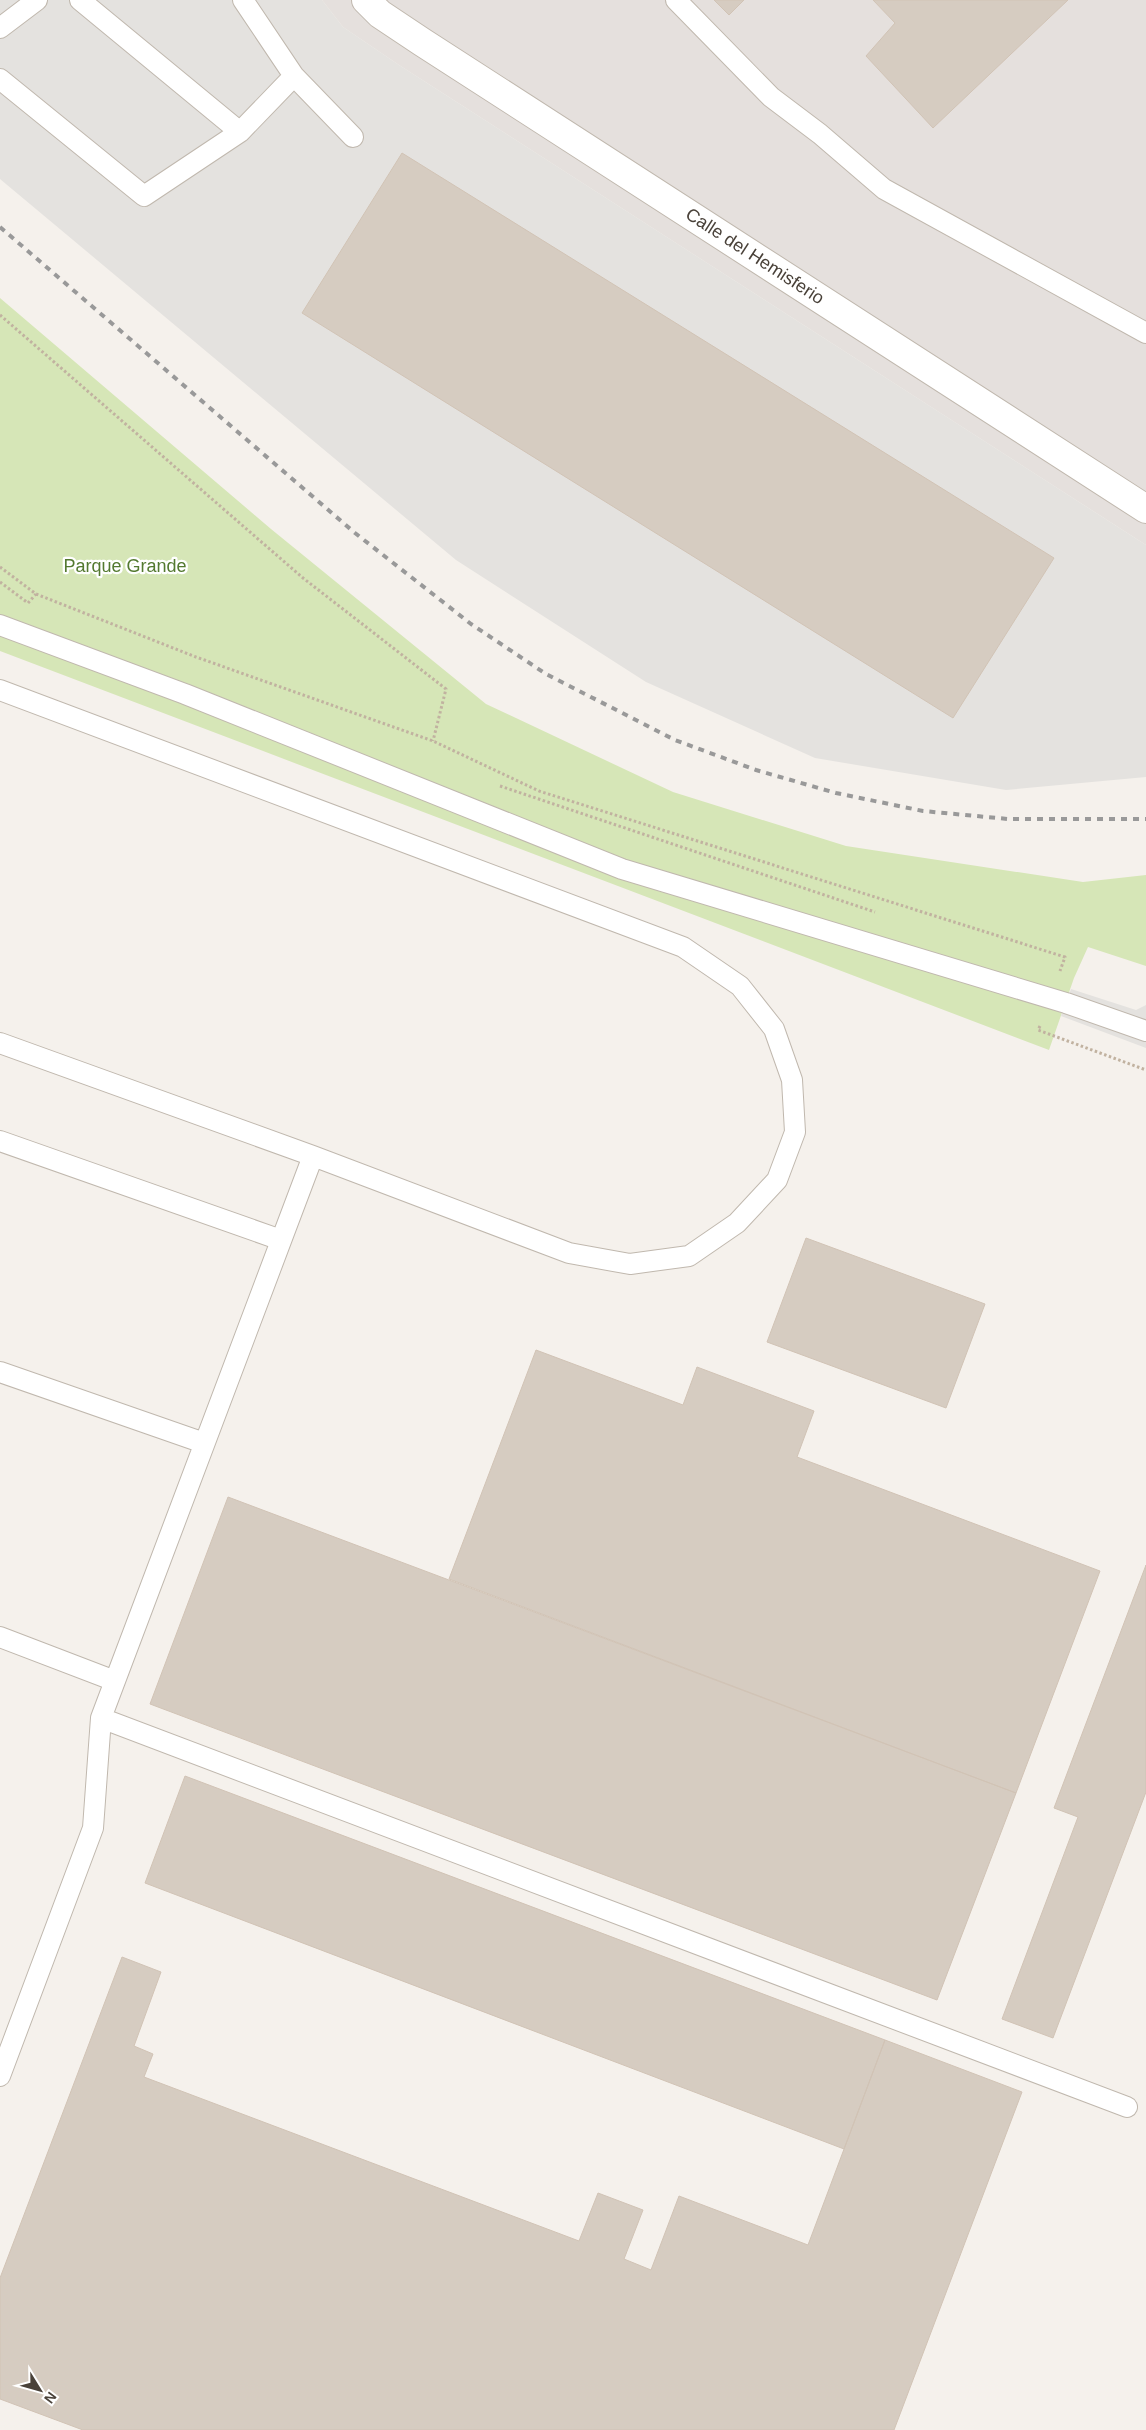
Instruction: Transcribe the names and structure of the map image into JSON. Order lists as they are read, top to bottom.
{
  "streets": {
    "street": ["Calle del Hemisferio"]
  },
  "parks": ["Parque Grande"],
  "north": "bottom right"
}
